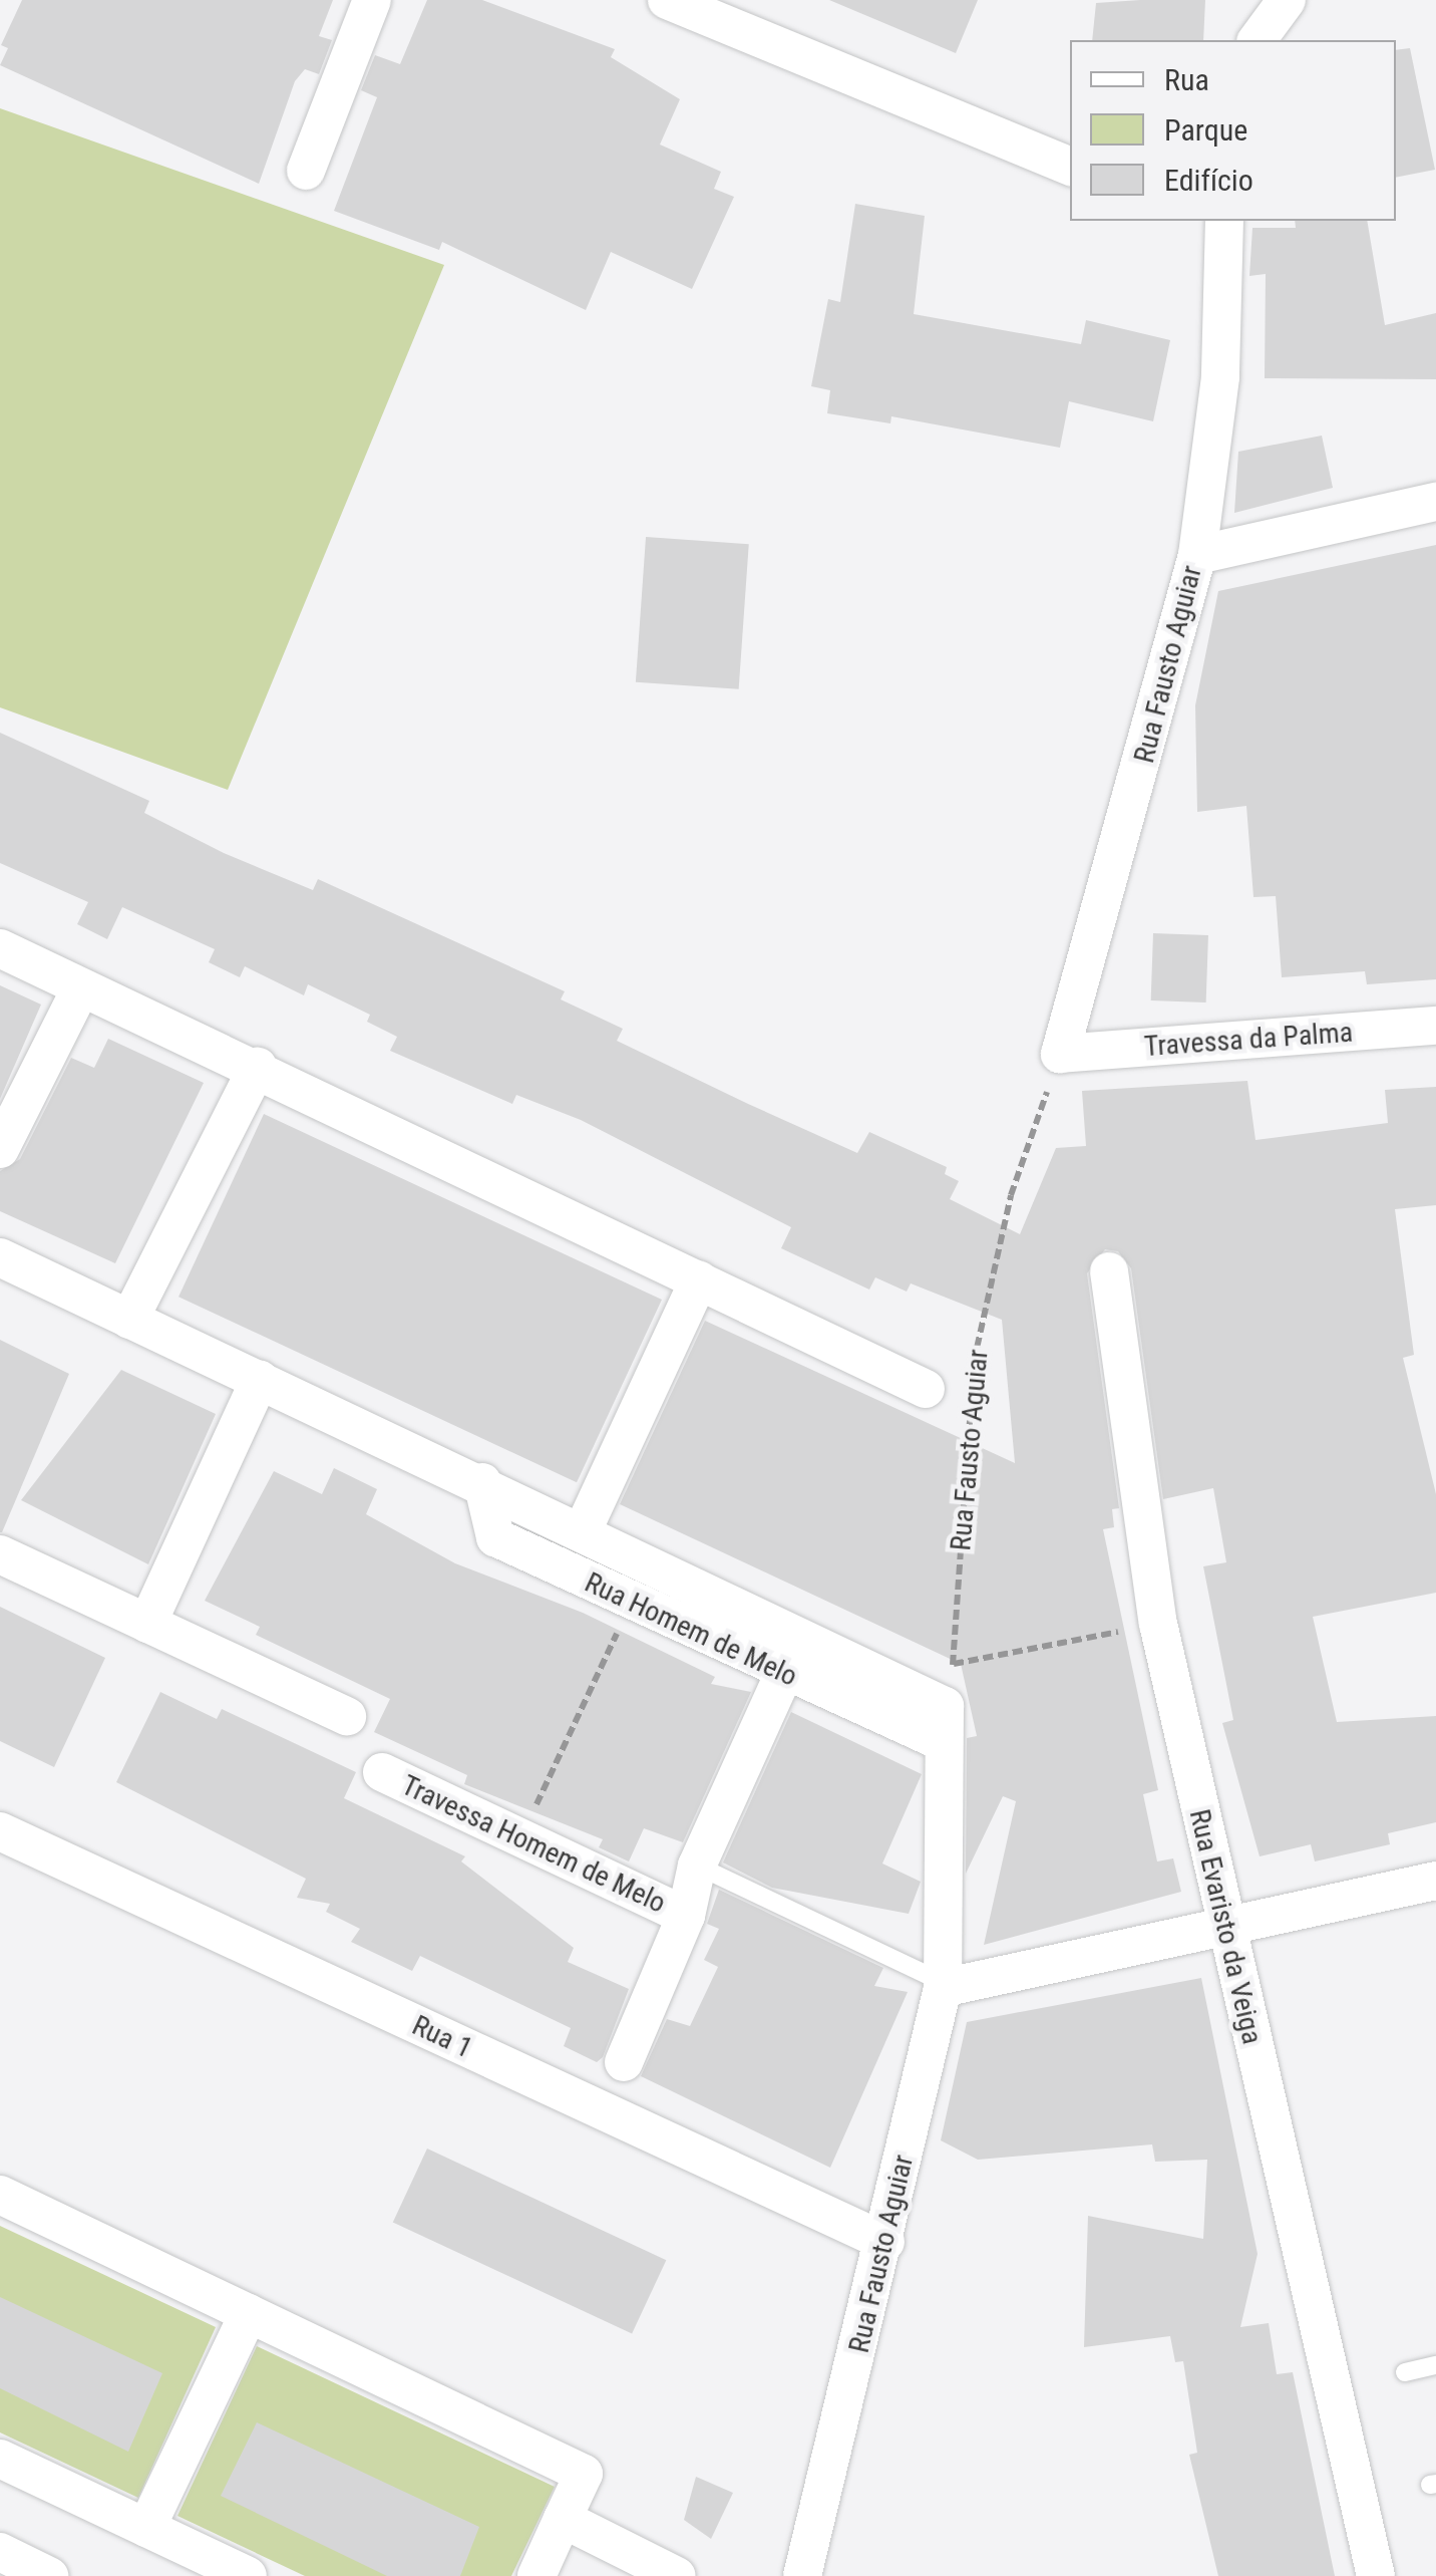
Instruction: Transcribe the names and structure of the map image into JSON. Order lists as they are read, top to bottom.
{
  "streets": {
    "street": [
      "Rua Fausto Aguiar",
      "Travessa da Palma",
      "Rua Homem de Melo",
      "Travessa Homem de Melo",
      "Rua Evaristo da Veiga",
      "Rua 1"
    ]
  },
  "crossings": [
    ["Rua Fausto Aguiar", "Travessa da Palma"],
    ["Rua Fausto Aguiar", "Rua Homem de Melo"],
    ["Rua Fausto Aguiar", "Rua 1"],
    ["Rua Homem de Melo", "Travessa Homem de Melo"]
  ],
  "legend": ["Rua", "Parque", "Edifício"]
}
